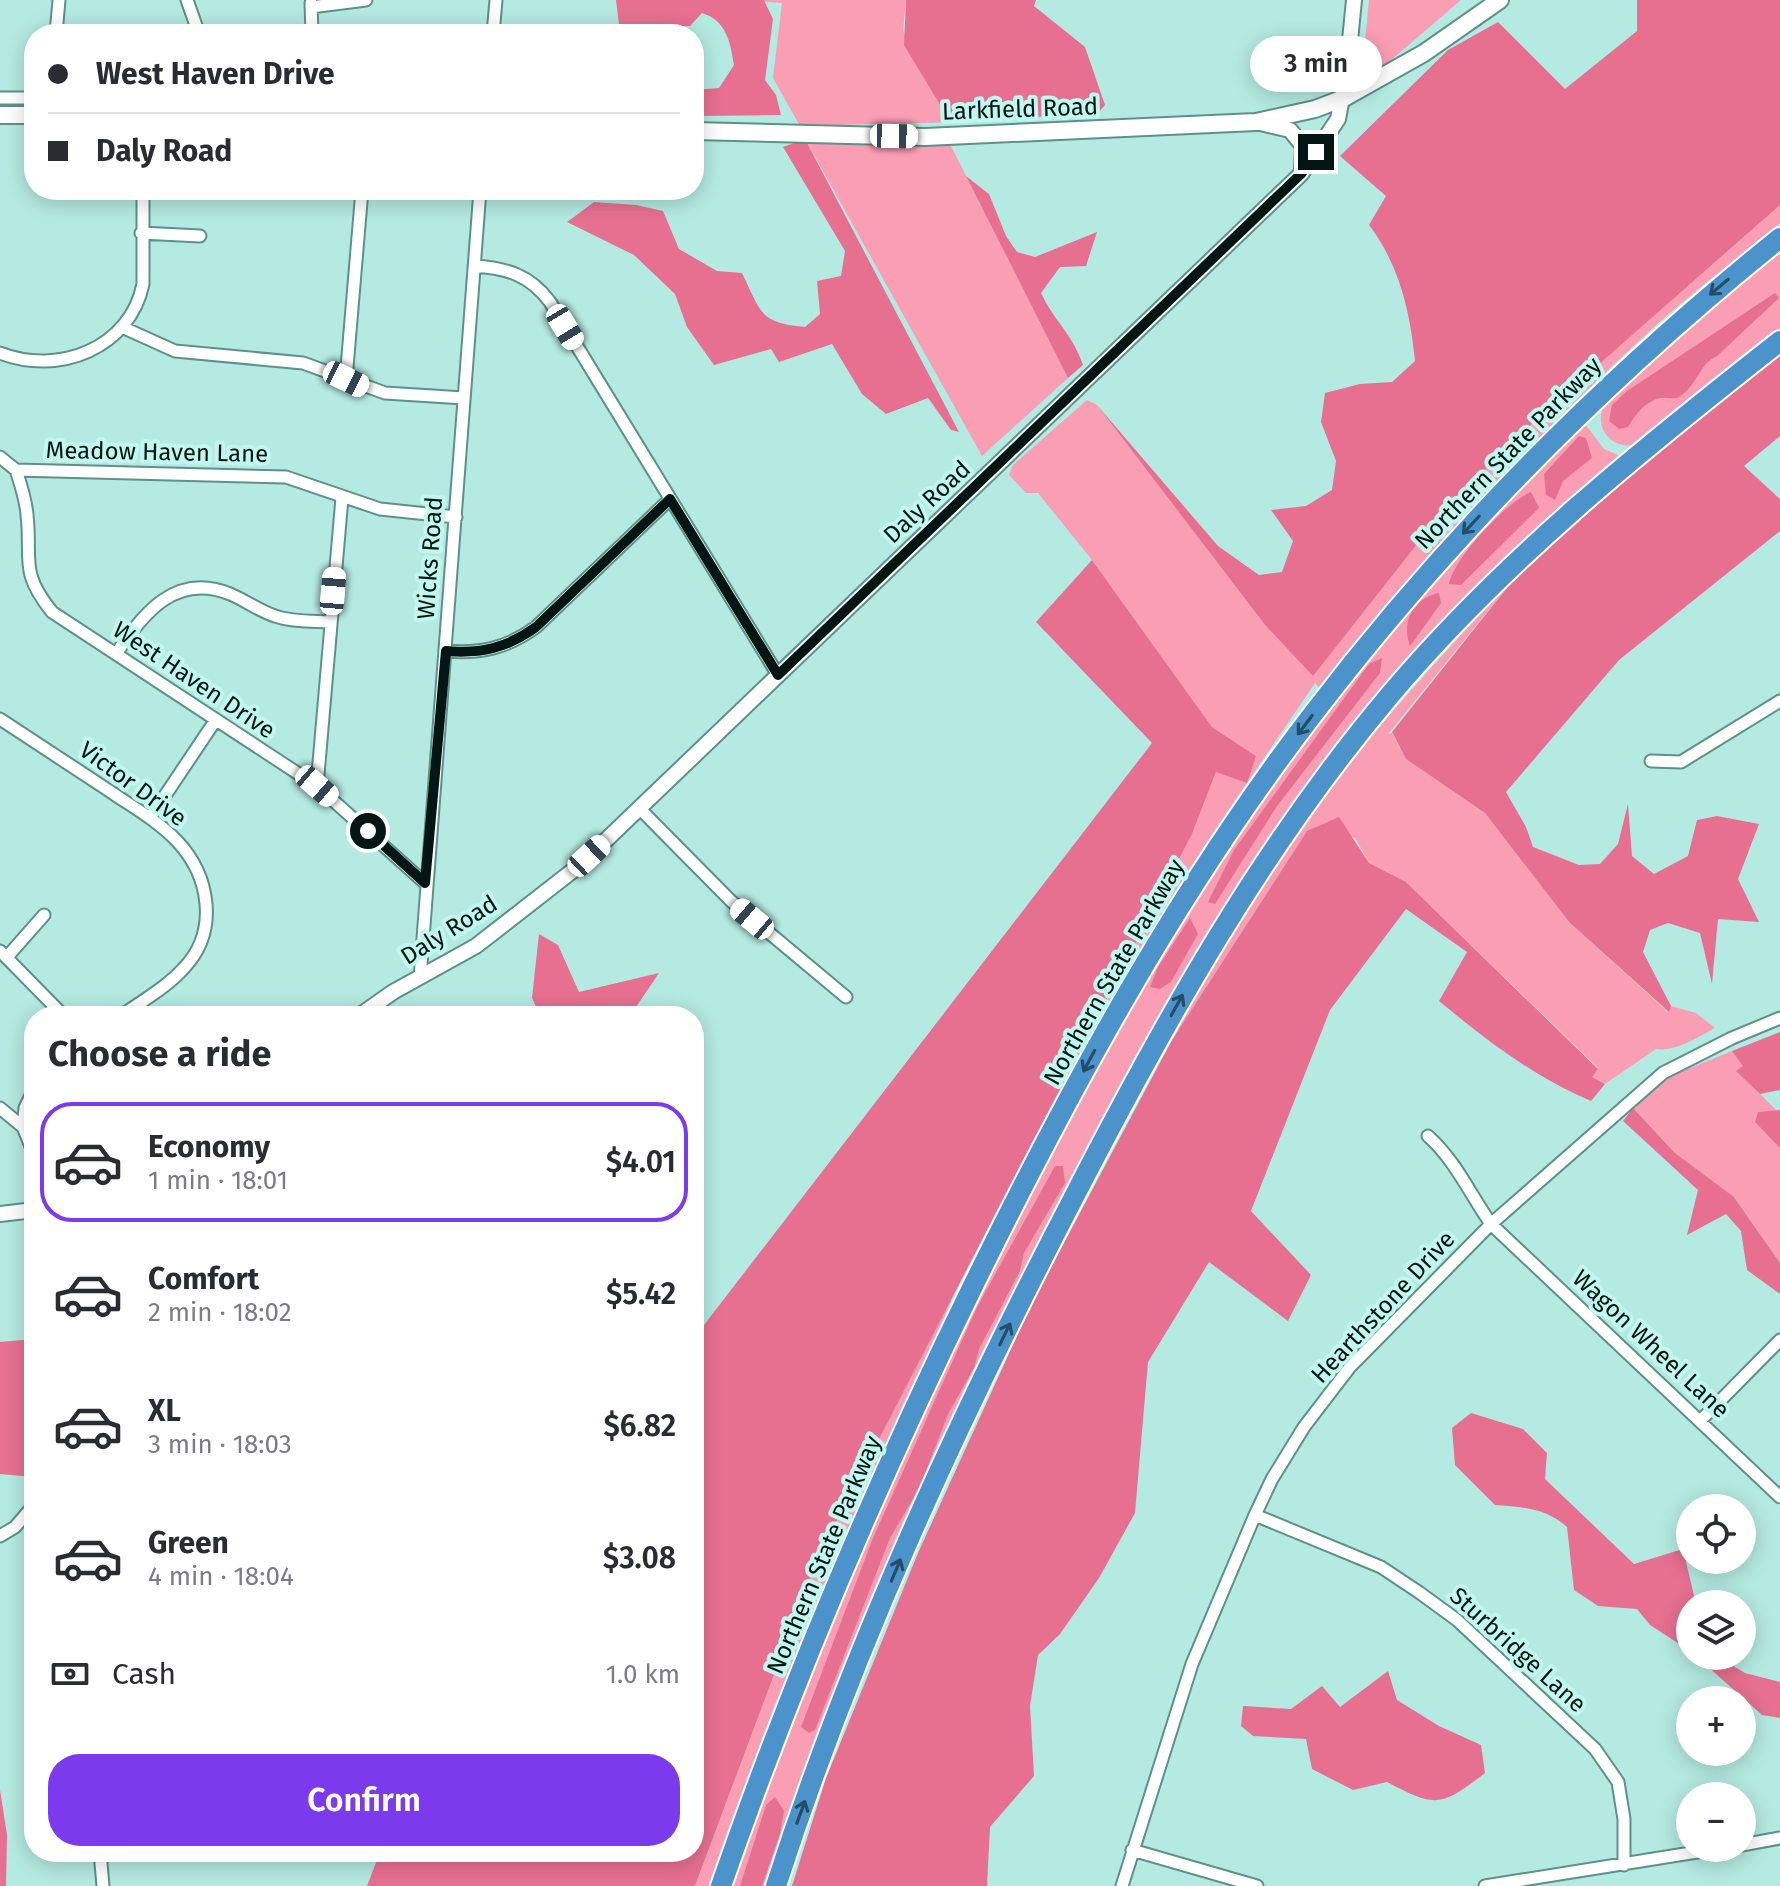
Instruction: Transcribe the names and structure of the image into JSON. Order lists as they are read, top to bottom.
{
  "streets": {
    "highway": ["Northern State Parkway"],
    "main road": ["Larkfield Road"],
    "street": [
      "Meadow Haven Lane",
      "Daly Road",
      "Wicks Road",
      "West Haven Drive",
      "Victor Drive",
      "Hearthstone Drive",
      "Wagon Wheel Lane",
      "Sturbridge Lane"
    ]
  },
  "crossings": [
    ["Larkfield Road", "Daly Road"],
    ["Meadow Haven Lane", "Wicks Road"],
    ["Meadow Haven Lane", "West Haven Drive"],
    ["Daly Road", "Wicks Road"],
    ["Wicks Road", "West Haven Drive"],
    ["Hearthstone Drive", "Wagon Wheel Lane"],
    ["Hearthstone Drive", "Sturbridge Lane"]
  ],
  "page": {
    "banner": ["West Haven Drive", "Daly Road"],
    "bubble": "3 min",
    "heading": "Choose a ride",
    "list": [
      {
        "name": "Economy",
        "note": "1 min · 18:01",
        "value": "$4.01"
      },
      {
        "name": "Comfort",
        "note": "2 min · 18:02",
        "value": "$5.42"
      },
      {
        "name": "XL",
        "note": "3 min · 18:03",
        "value": "$6.82"
      },
      {
        "name": "Green",
        "note": "4 min · 18:04",
        "value": "$3.08"
      }
    ],
    "map_buttons": ["+", "−"],
    "pay": ["Cash", "1.0 km"],
    "buttons": "Confirm"
  }
}
